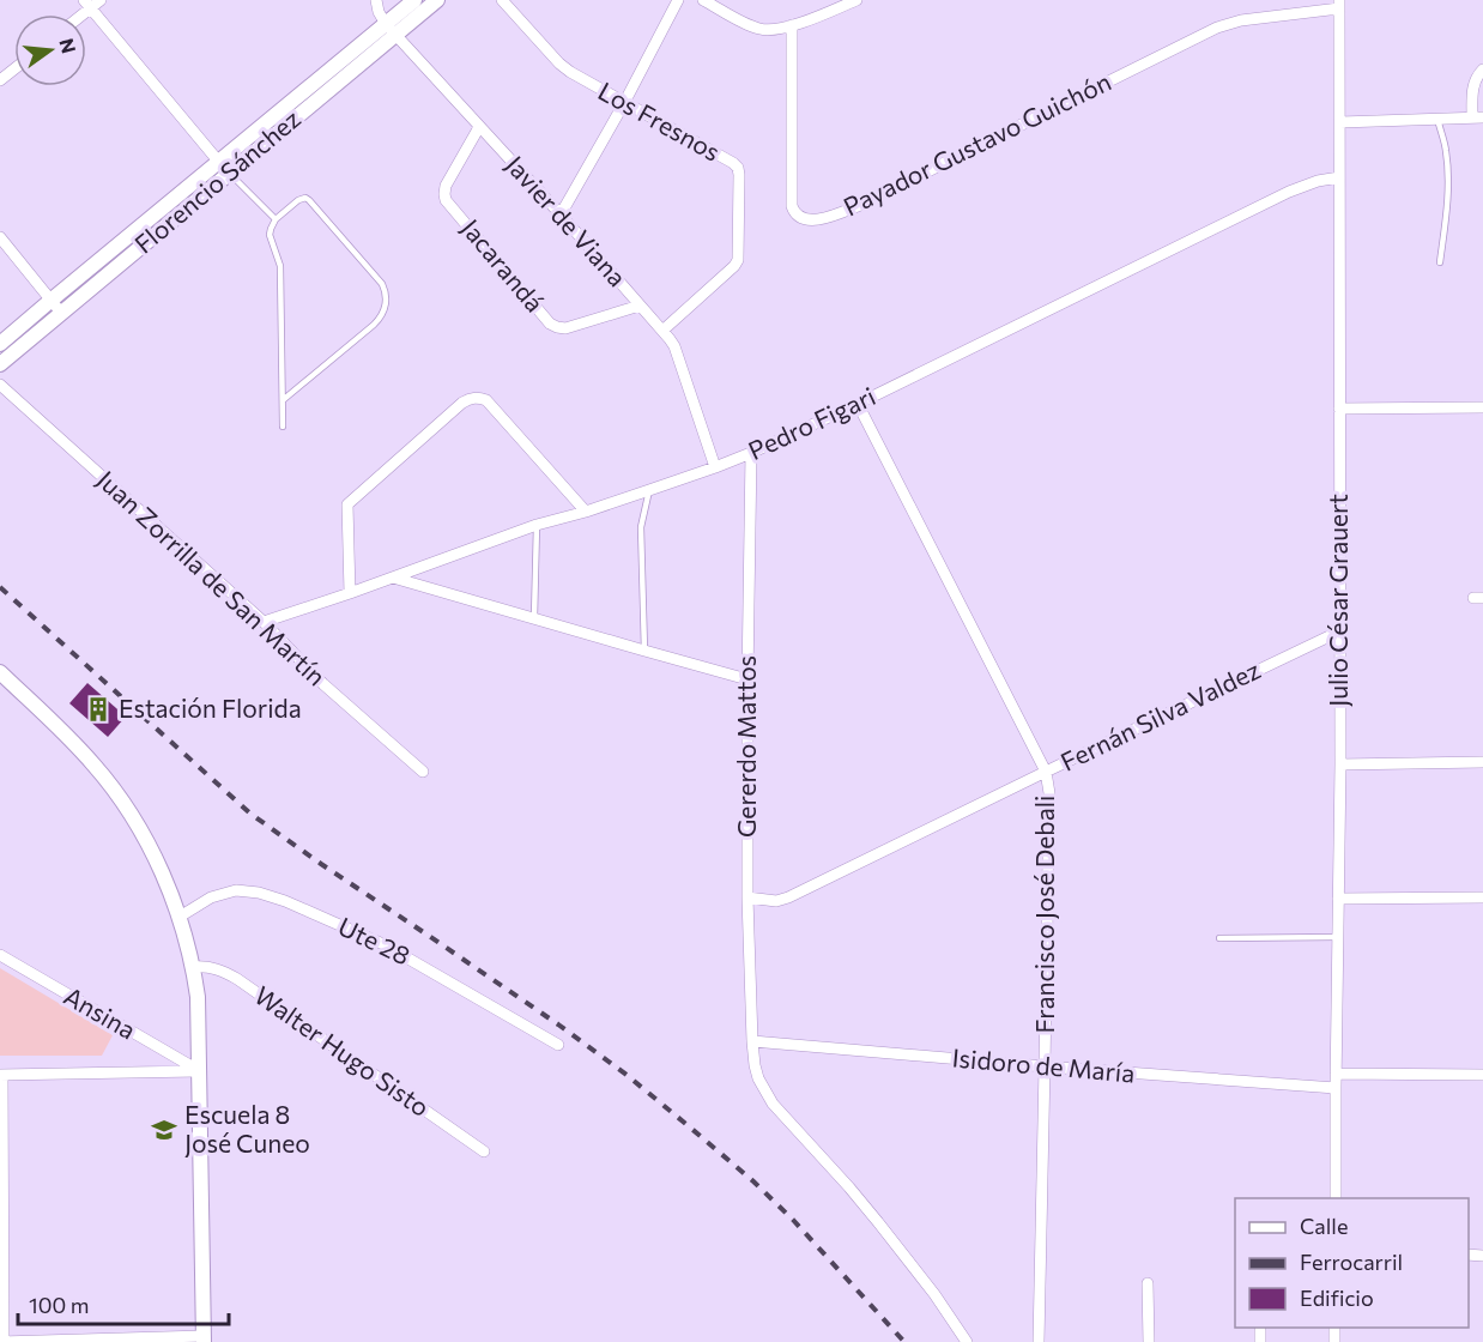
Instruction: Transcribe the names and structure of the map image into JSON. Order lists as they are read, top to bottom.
{
  "streets": {
    "street": [
      "Los Fresnos",
      "Payador Gustavo Guichón",
      "Florencio Sánchez",
      "Javier de Viana",
      "Jacarandá",
      "Pedro Figari",
      "Juan Zorrilla de San Martín",
      "Julio César Grauert",
      "Fernán Silva Valdez",
      "Gererdo Mattos",
      "Francisco José Debali",
      "Ute 28",
      "Ansina",
      "Walter Hugo Sisto",
      "Isidoro de María"
    ]
  },
  "crossings": [
    ["Los Fresnos", "Javier de Viana"],
    ["Payador Gustavo Guichón", "Julio César Grauert"],
    ["Florencio Sánchez", "Javier de Viana"],
    ["Javier de Viana", "Jacarandá"],
    ["Javier de Viana", "Pedro Figari"],
    ["Pedro Figari", "Juan Zorrilla de San Martín"],
    ["Pedro Figari", "Julio César Grauert"],
    ["Pedro Figari", "Gererdo Mattos"],
    ["Pedro Figari", "Francisco José Debali"],
    ["Julio César Grauert", "Fernán Silva Valdez"],
    ["Julio César Grauert", "Isidoro de María"],
    ["Fernán Silva Valdez", "Gererdo Mattos"],
    ["Fernán Silva Valdez", "Francisco José Debali"],
    ["Gererdo Mattos", "Isidoro de María"],
    ["Francisco José Debali", "Isidoro de María"]
  ],
  "places": {
    "building": ["Estación Florida"],
    "school or university": ["Escuela 8 José Cuneo"]
  },
  "legend": ["Calle", "Ferrocarril", "Edificio"],
  "scale_bar": "100 m",
  "north": "right"
}
